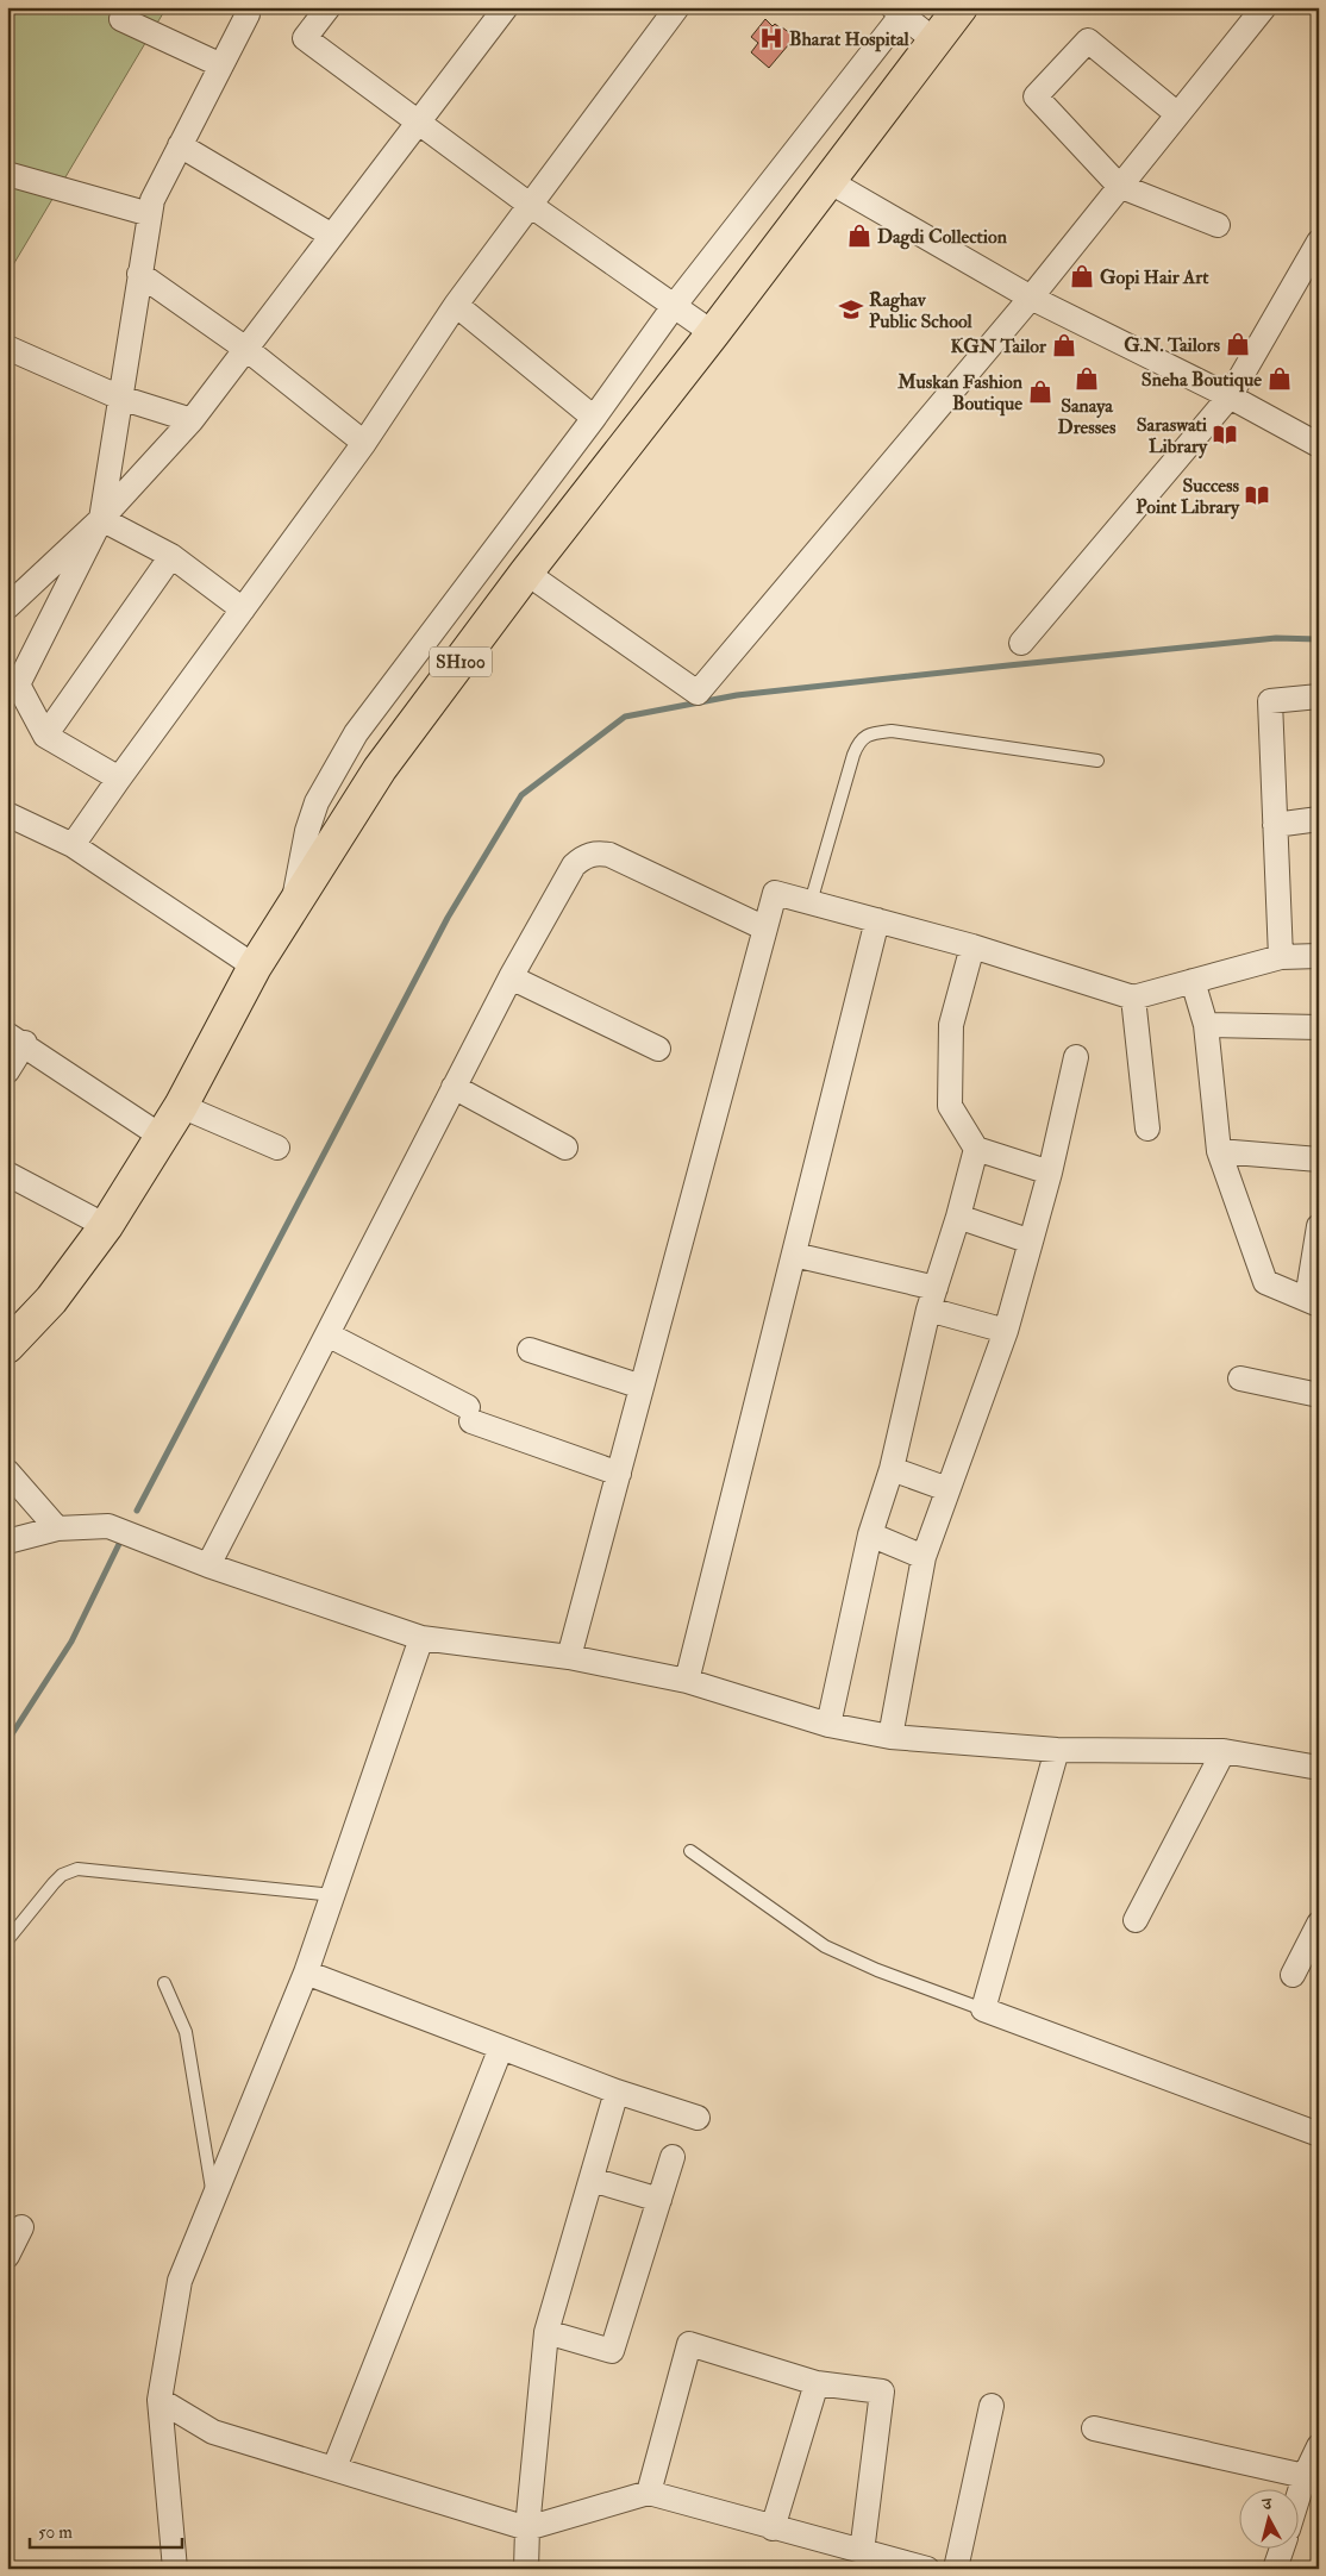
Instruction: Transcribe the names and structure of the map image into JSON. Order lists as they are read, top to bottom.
{
  "streets": {
    "main road": ["SH100"]
  },
  "places": {
    "hospital": ["Bharat Hospital"],
    "shop": [
      "Dagdi Collection",
      "Gopi Hair Art",
      "G.N. Tailors",
      "KGN Tailor",
      "Sanaya Dresses",
      "Sneha Boutique",
      "Muskan Fashion Boutique"
    ],
    "school or university": ["Raghav Public School"],
    "library": ["Saraswati Library", "Success Point Library"]
  },
  "scale_bar": "50 m",
  "north": "top"
}
